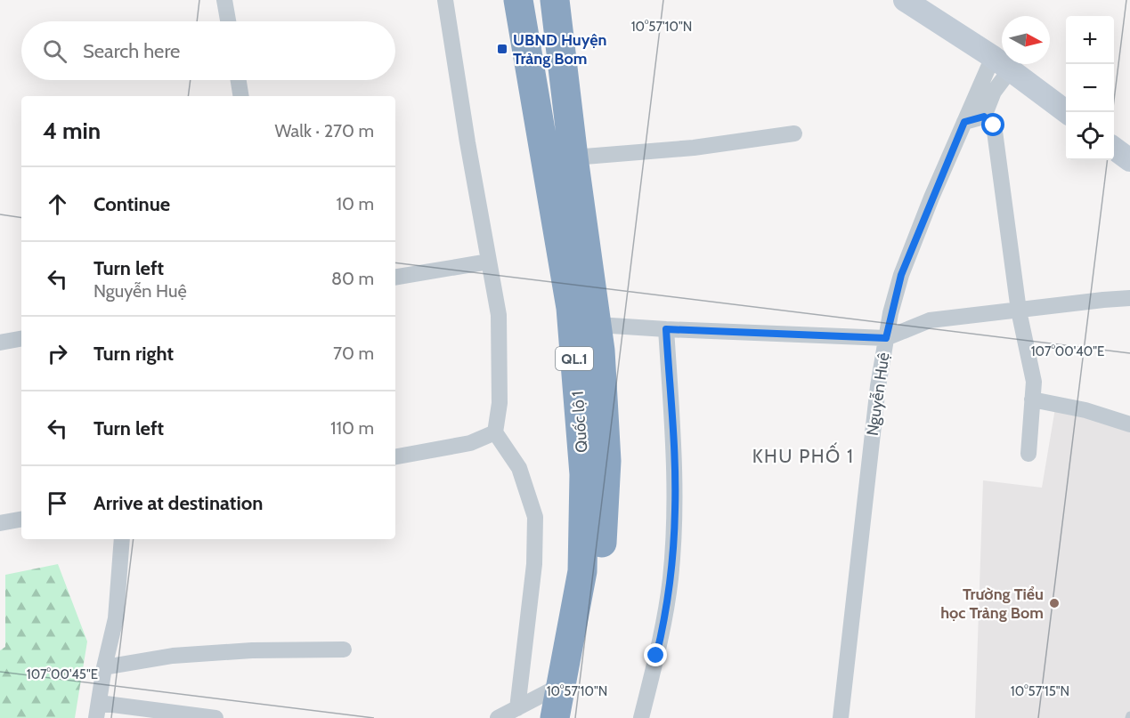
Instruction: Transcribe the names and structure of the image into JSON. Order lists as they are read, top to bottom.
{
  "streets": {
    "highway": ["QL.1", "Quốc lộ 1"],
    "street": ["Nguyễn Huệ"]
  },
  "districts": ["KHU PHỐ 1"],
  "places": {
    "transit": ["UBND Huyện Trảng Bom"],
    "other": ["Trường Tiểu học Trảng Bom"]
  },
  "north": "right",
  "page": {
    "map_buttons": ["+", "−"],
    "search": "Search here",
    "heading": ["4 min", "Walk · 270 m"],
    "list": [
      ["Continue", "10 m"],
      ["Turn left", "Nguyễn Huệ", "80 m"],
      ["Turn right", "70 m"],
      ["Turn left", "110 m"],
      "Arrive at destination"
    ]
  },
  "coordinates": [
    "10°57'10\"N",
    "107°00'40\"E",
    "107°00'45\"E",
    "10°57'15\"N"
  ]
}
